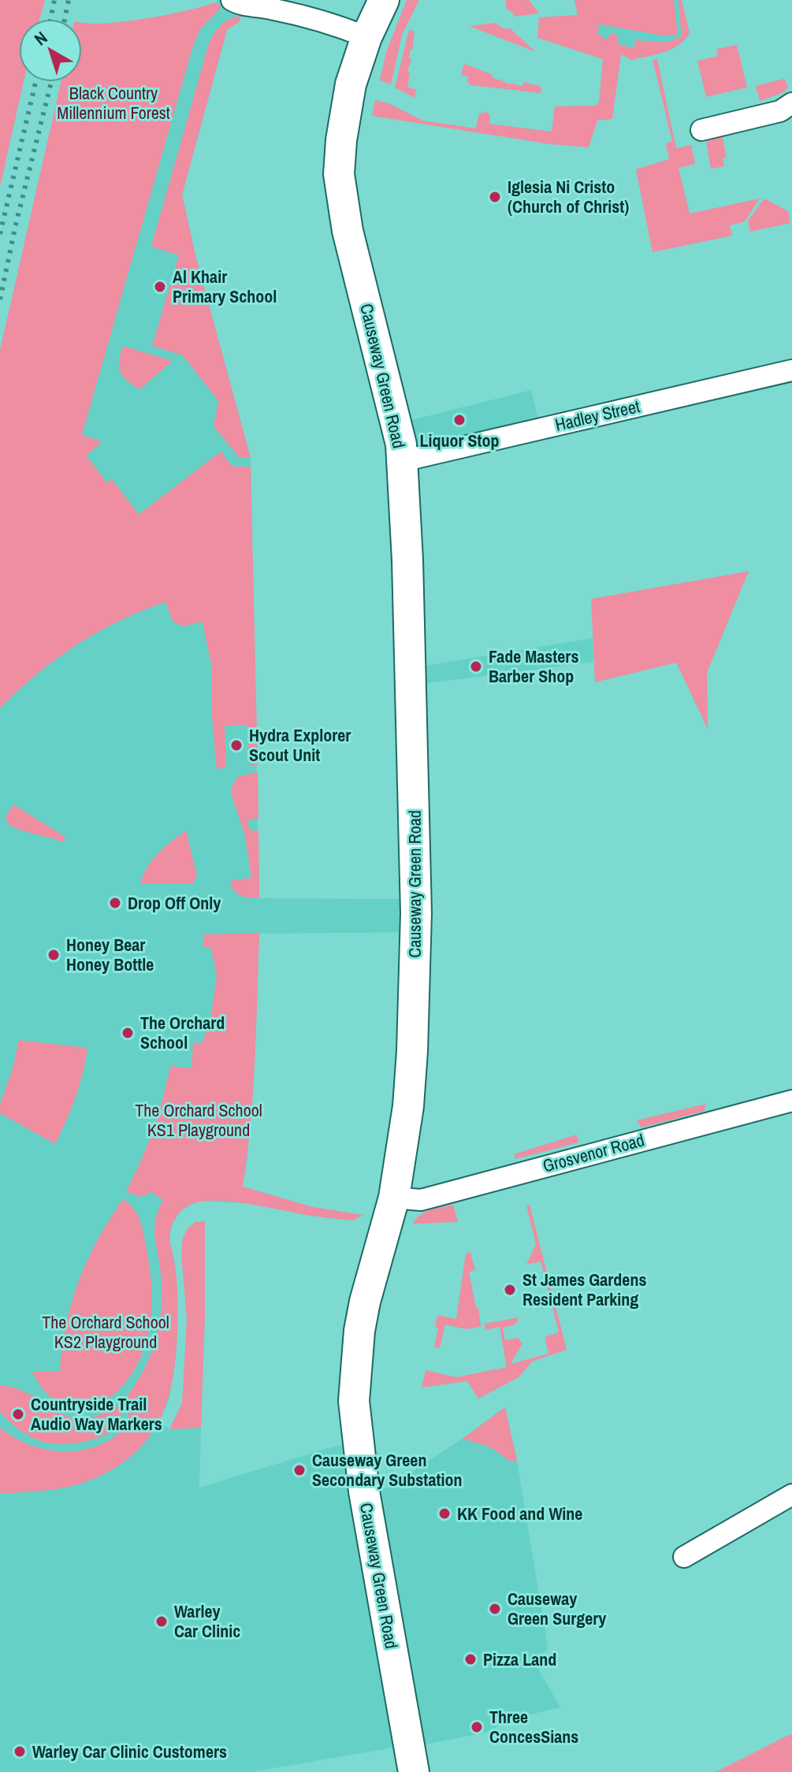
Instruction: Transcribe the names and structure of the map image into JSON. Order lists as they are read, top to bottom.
{
  "streets": {
    "main road": ["Causeway Green Road"],
    "street": ["Hadley Street", "Grosvenor Road"]
  },
  "crossings": [
    ["Causeway Green Road", "Hadley Street"],
    ["Causeway Green Road", "Grosvenor Road"]
  ],
  "parks": ["Black Country Millennium Forest", "The Orchard School KS1 Playground", "The Orchard School KS2 Playground"],
  "places": [
    "Iglesia Ni Cristo (Church of Christ)",
    "Al Khair Primary School",
    "Liquor Stop",
    "Fade Masters Barber Shop",
    "Hydra Explorer Scout Unit",
    "Drop Off Only",
    "Honey Bear Honey Bottle",
    "The Orchard School",
    "St James Gardens Resident Parking",
    "Countryside Trail Audio Way Markers",
    "Causeway Green Secondary Substation",
    "KK Food and Wine",
    "Causeway Green Surgery",
    "Warley Car Clinic",
    "Pizza Land",
    "Three ConcesSians",
    "Warley Car Clinic Customers"
  ],
  "north": "top left"
}
